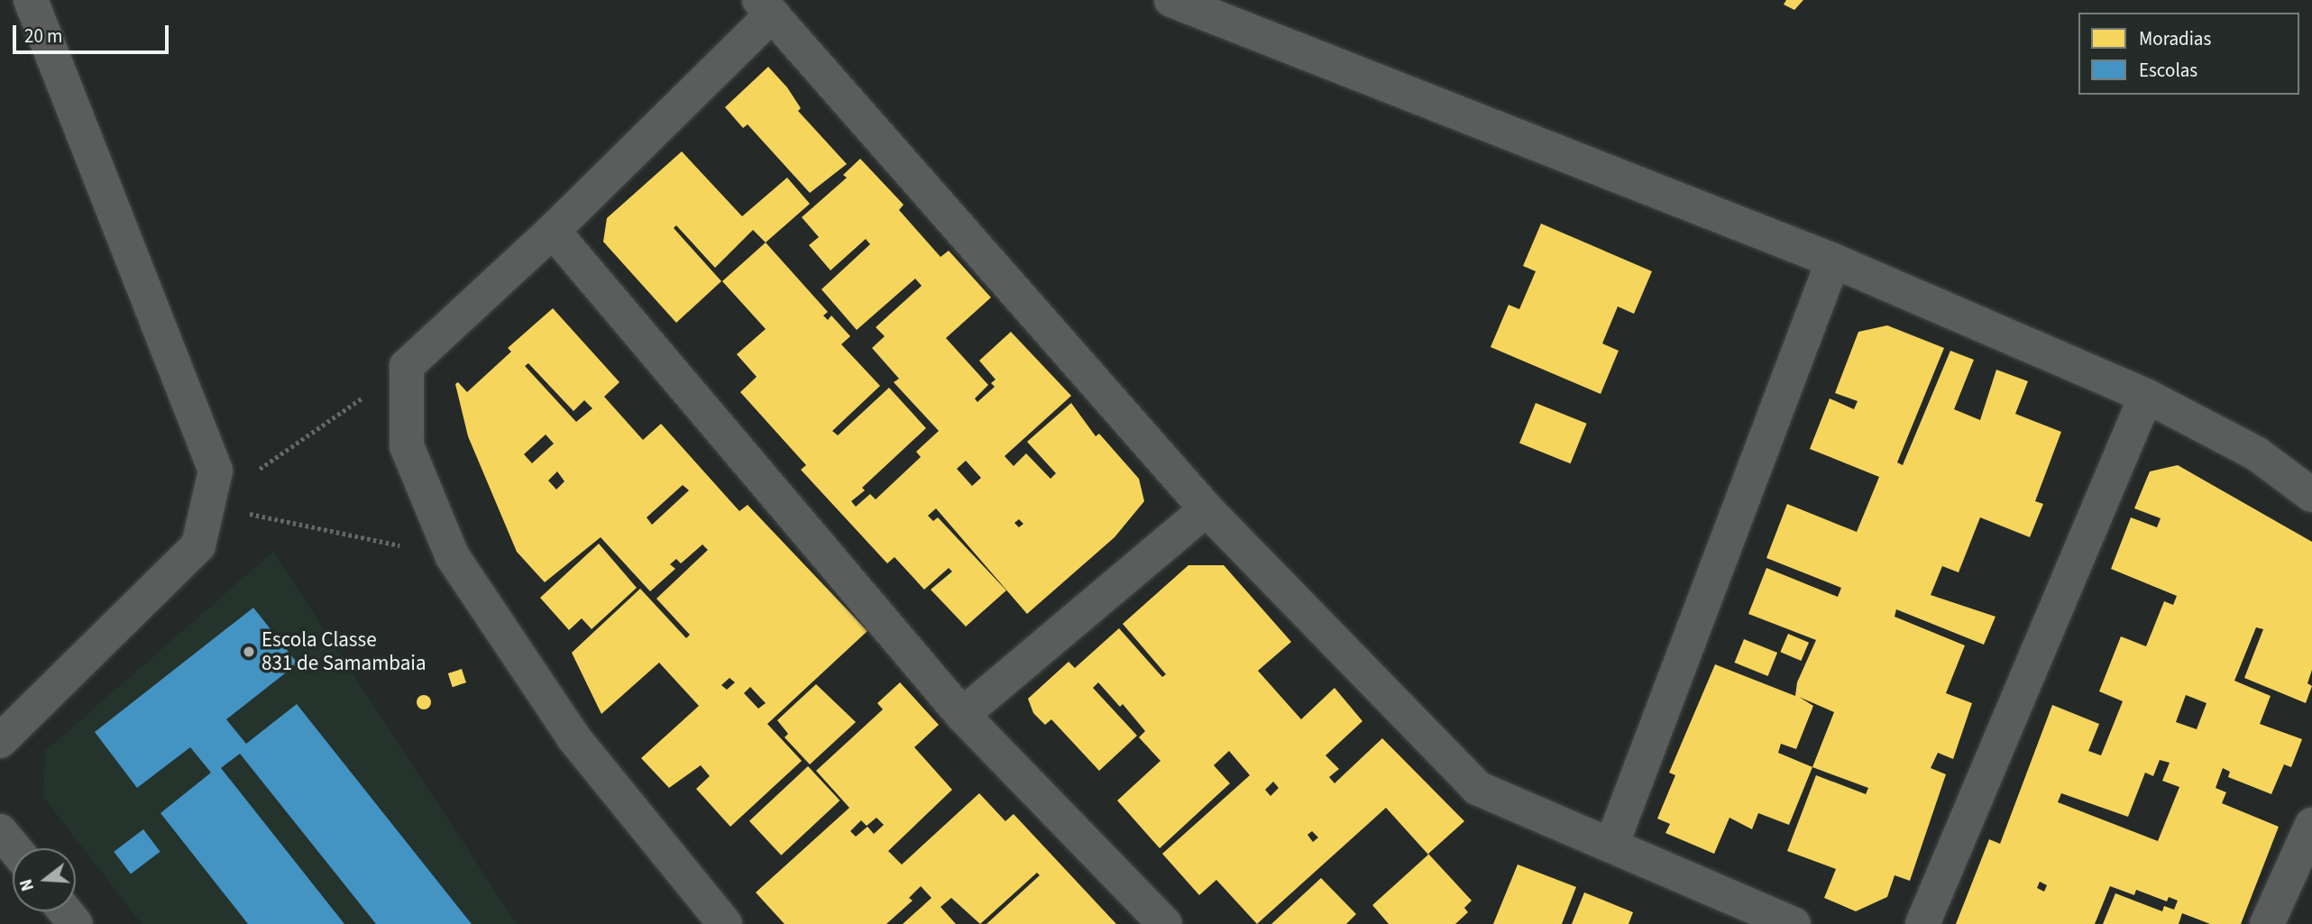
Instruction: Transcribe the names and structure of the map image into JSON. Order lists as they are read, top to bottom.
{
  "places": ["Escola Classe 831 de Samambaia"],
  "legend": ["Moradias", "Escolas"],
  "scale_bar": "20 m",
  "north": "left"
}
